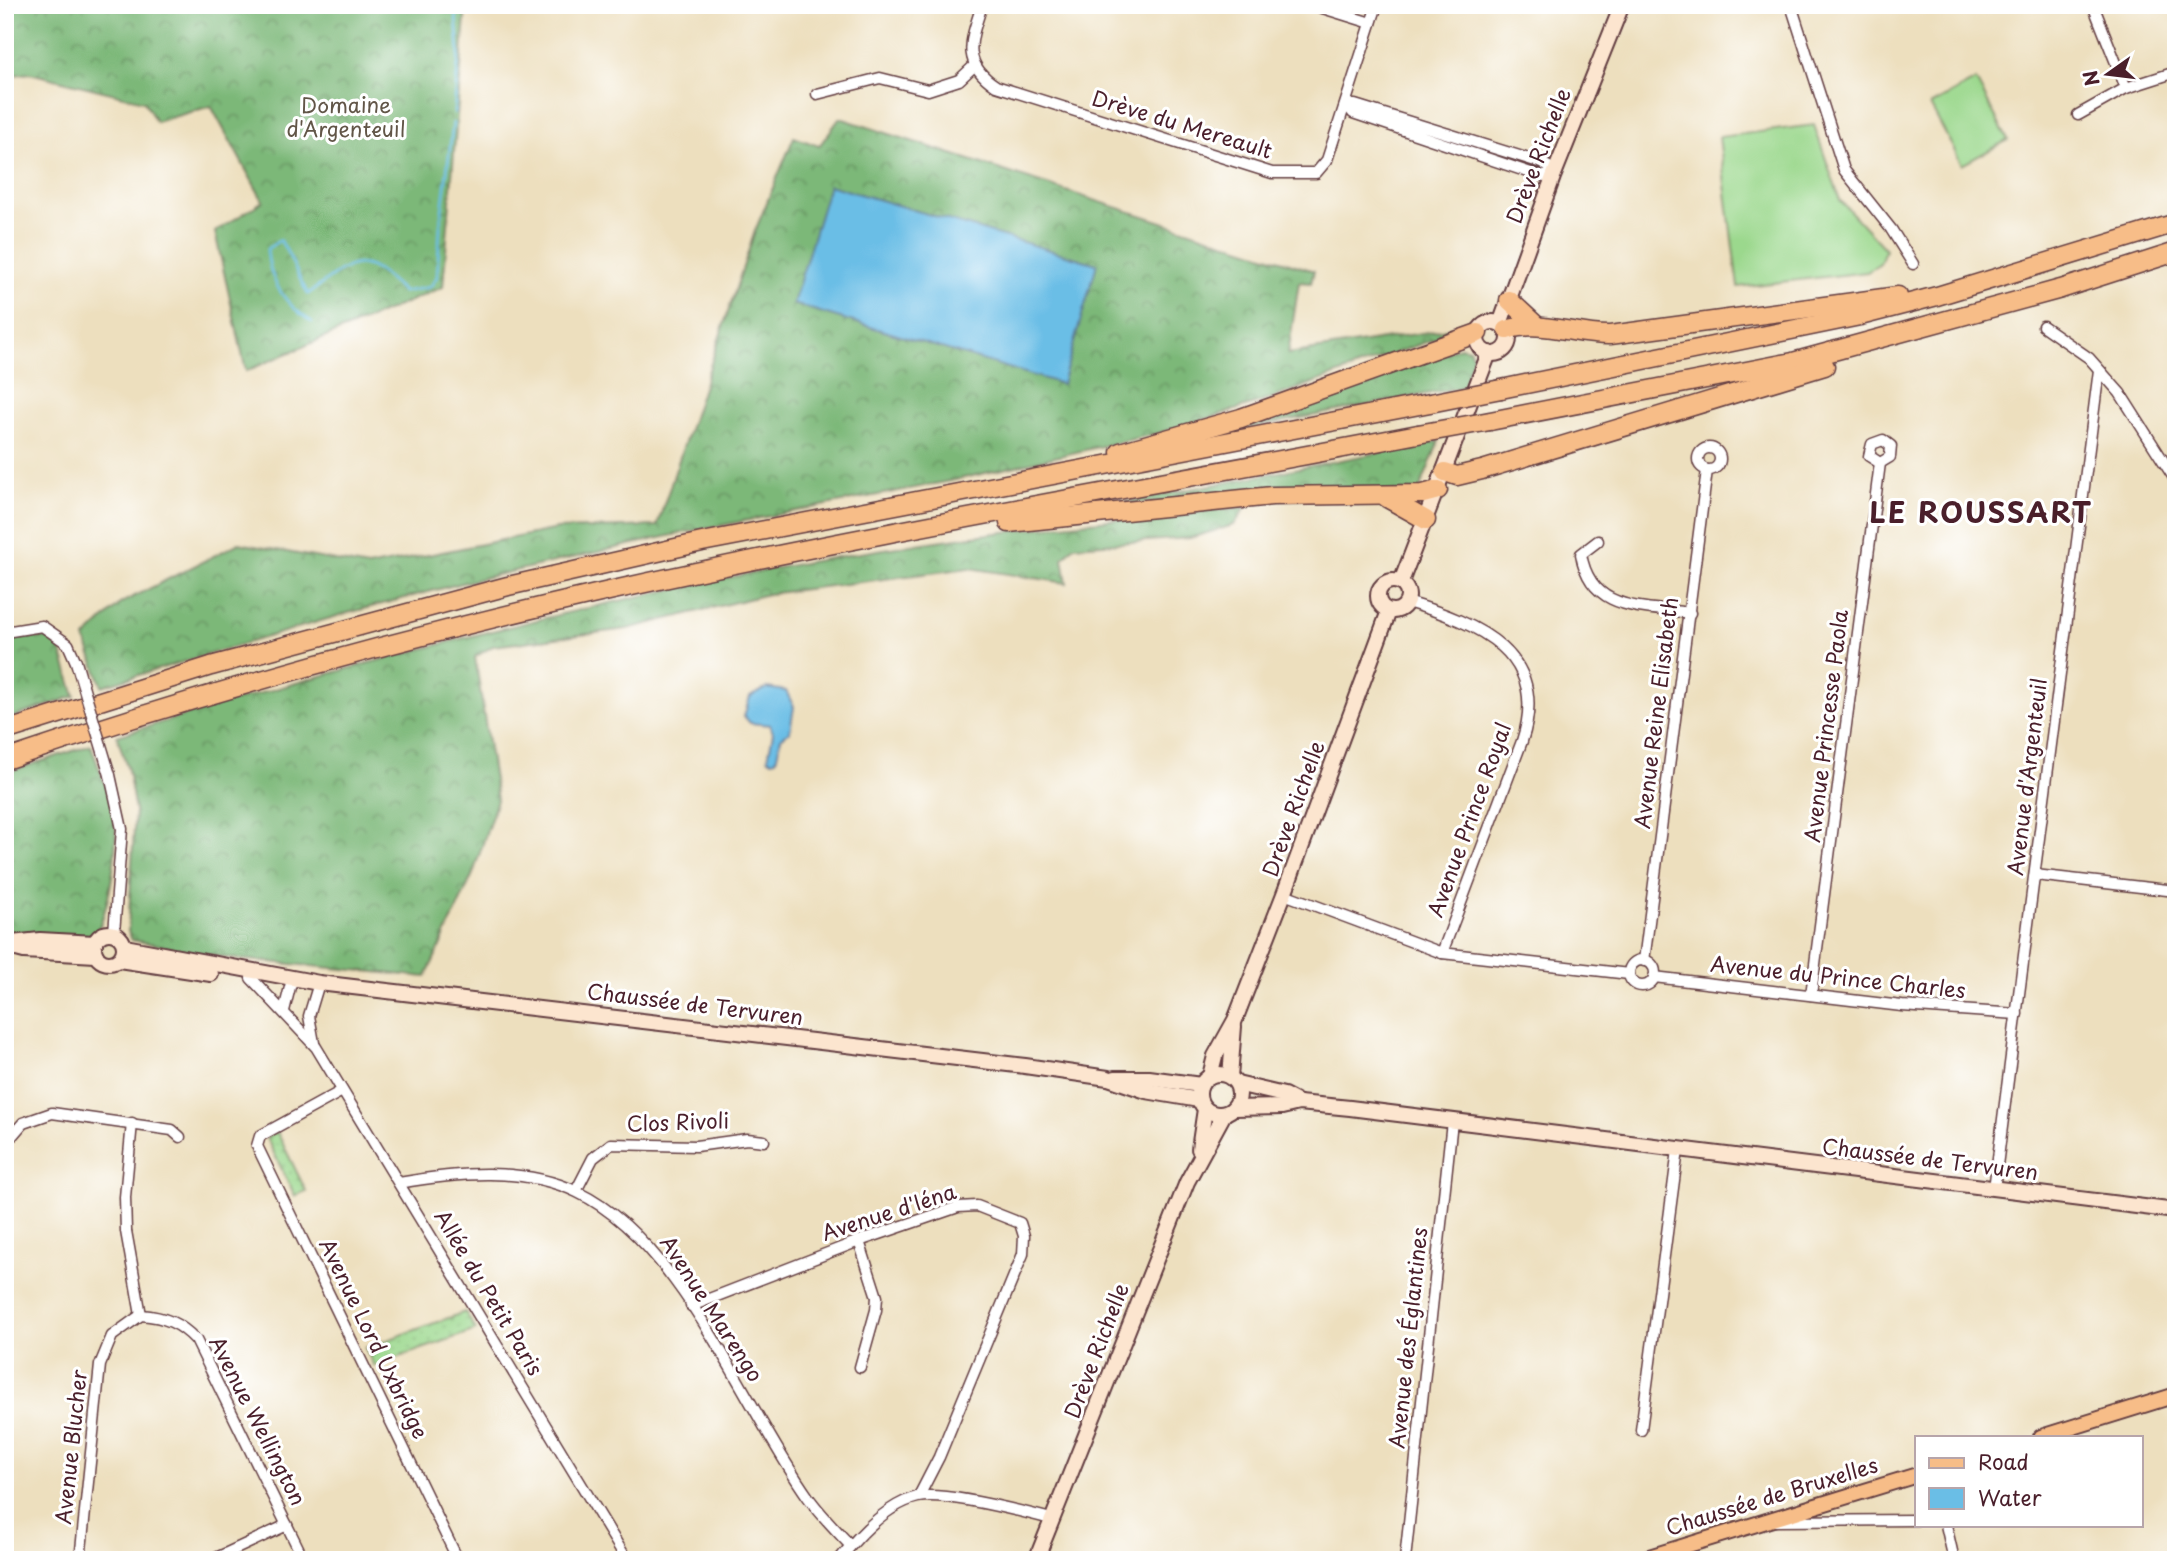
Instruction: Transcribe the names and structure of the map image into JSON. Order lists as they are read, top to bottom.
{
  "streets": {
    "main road": ["Drève Richelle", "Chaussée de Tervuren", "Chaussée de Bruxelles"],
    "street": [
      "Drève du Mereault",
      "Avenue Reine Elisabeth",
      "Avenue Princesse Paola",
      "Avenue d'Argenteuil",
      "Avenue Prince Royal",
      "Avenue du Prince Charles",
      "Clos Rivoli",
      "Avenue d'Iéna",
      "Allée du Petit Paris",
      "Avenue Marengo",
      "Avenue des Églantines",
      "Avenue Lord Uxbridge",
      "Avenue Wellington",
      "Avenue Blucher"
    ]
  },
  "crossings": [
    ["Drève Richelle", "Avenue Prince Royal"],
    ["Drève Richelle", "Chaussée de Tervuren"],
    ["Avenue Reine Elisabeth", "Avenue du Prince Charles"],
    ["Avenue Princesse Paola", "Avenue du Prince Charles"],
    ["Avenue d'Argenteuil", "Avenue du Prince Charles"],
    ["Avenue d'Argenteuil", "Chaussée de Tervuren"],
    ["Chaussée de Tervuren", "Allée du Petit Paris"],
    ["Chaussée de Tervuren", "Avenue des Églantines"],
    ["Clos Rivoli", "Avenue Marengo"],
    ["Avenue d'Iéna", "Avenue Marengo"],
    ["Allée du Petit Paris", "Avenue Marengo"],
    ["Allée du Petit Paris", "Avenue Lord Uxbridge"],
    ["Avenue Wellington", "Avenue Blucher"]
  ],
  "districts": ["LE ROUSSART"],
  "parks": ["Domaine d'Argenteuil"],
  "legend": ["Road", "Water"],
  "north": "left"
}
